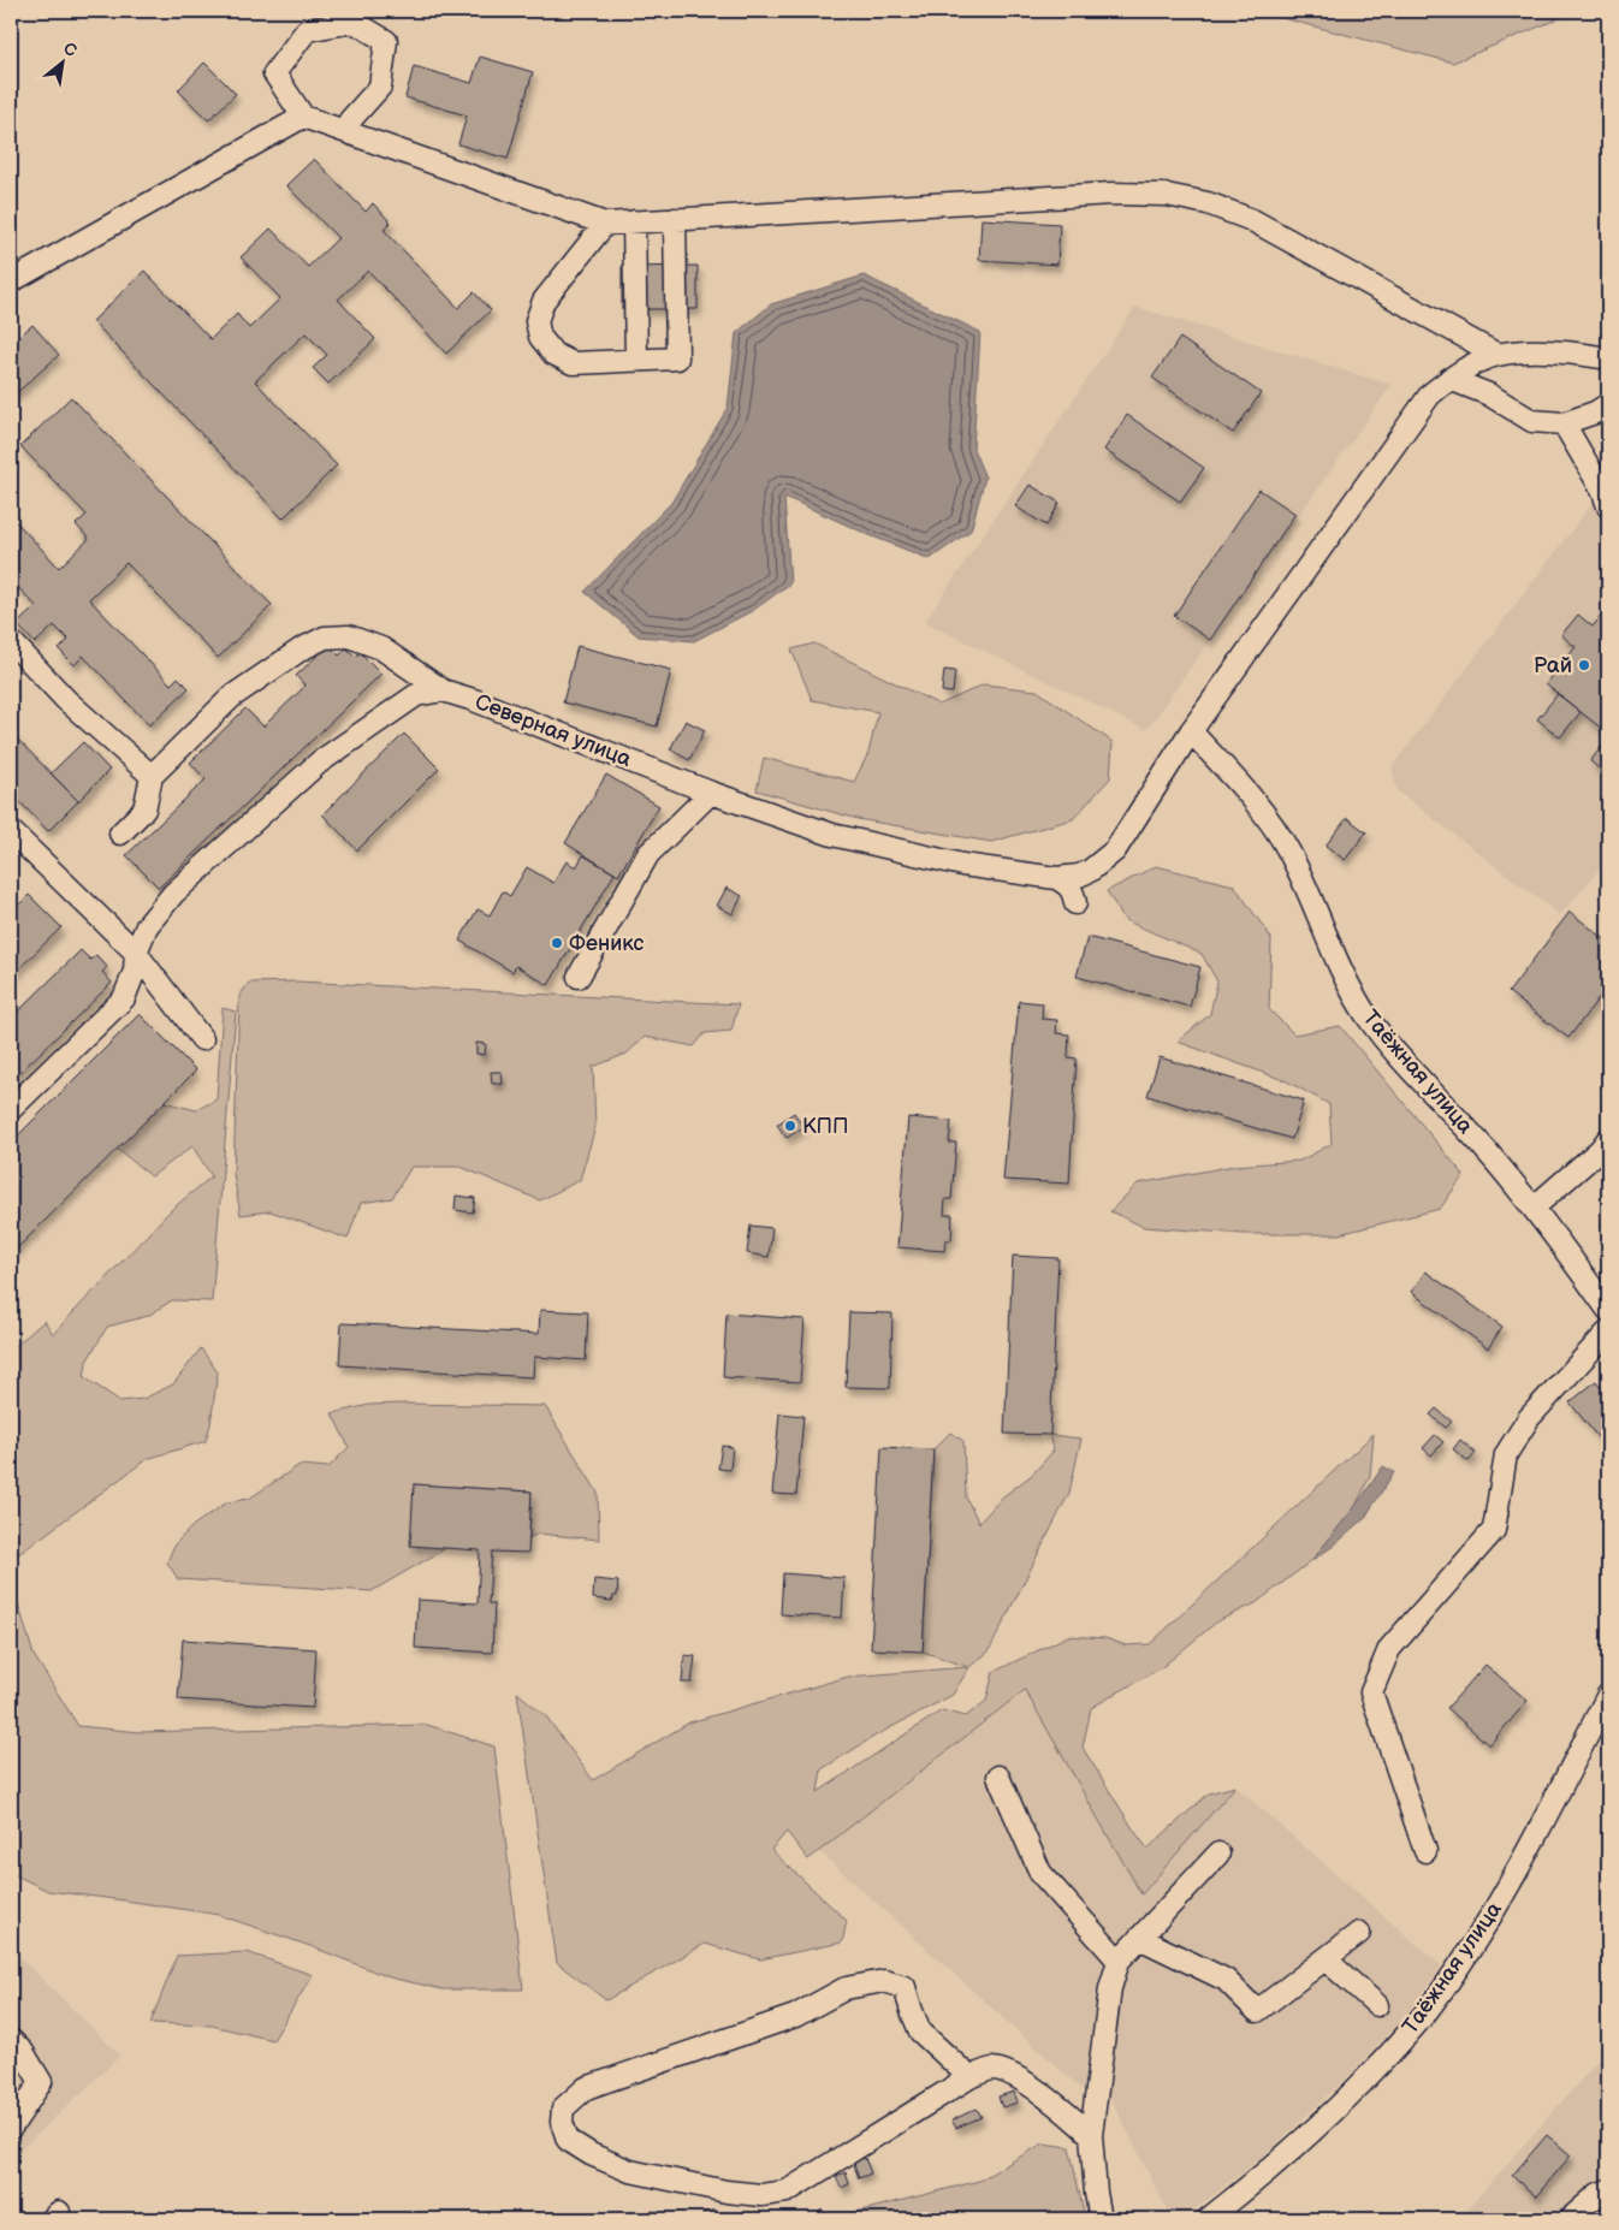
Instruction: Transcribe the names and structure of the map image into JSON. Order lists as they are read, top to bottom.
{
  "streets": {
    "street": ["Северная улица", "Таёжная улица"]
  },
  "crossings": [
    ["Северная улица", "Таёжная улица"]
  ],
  "places": ["Рай", "Феникс", "КПП"],
  "north": "top right"
}
